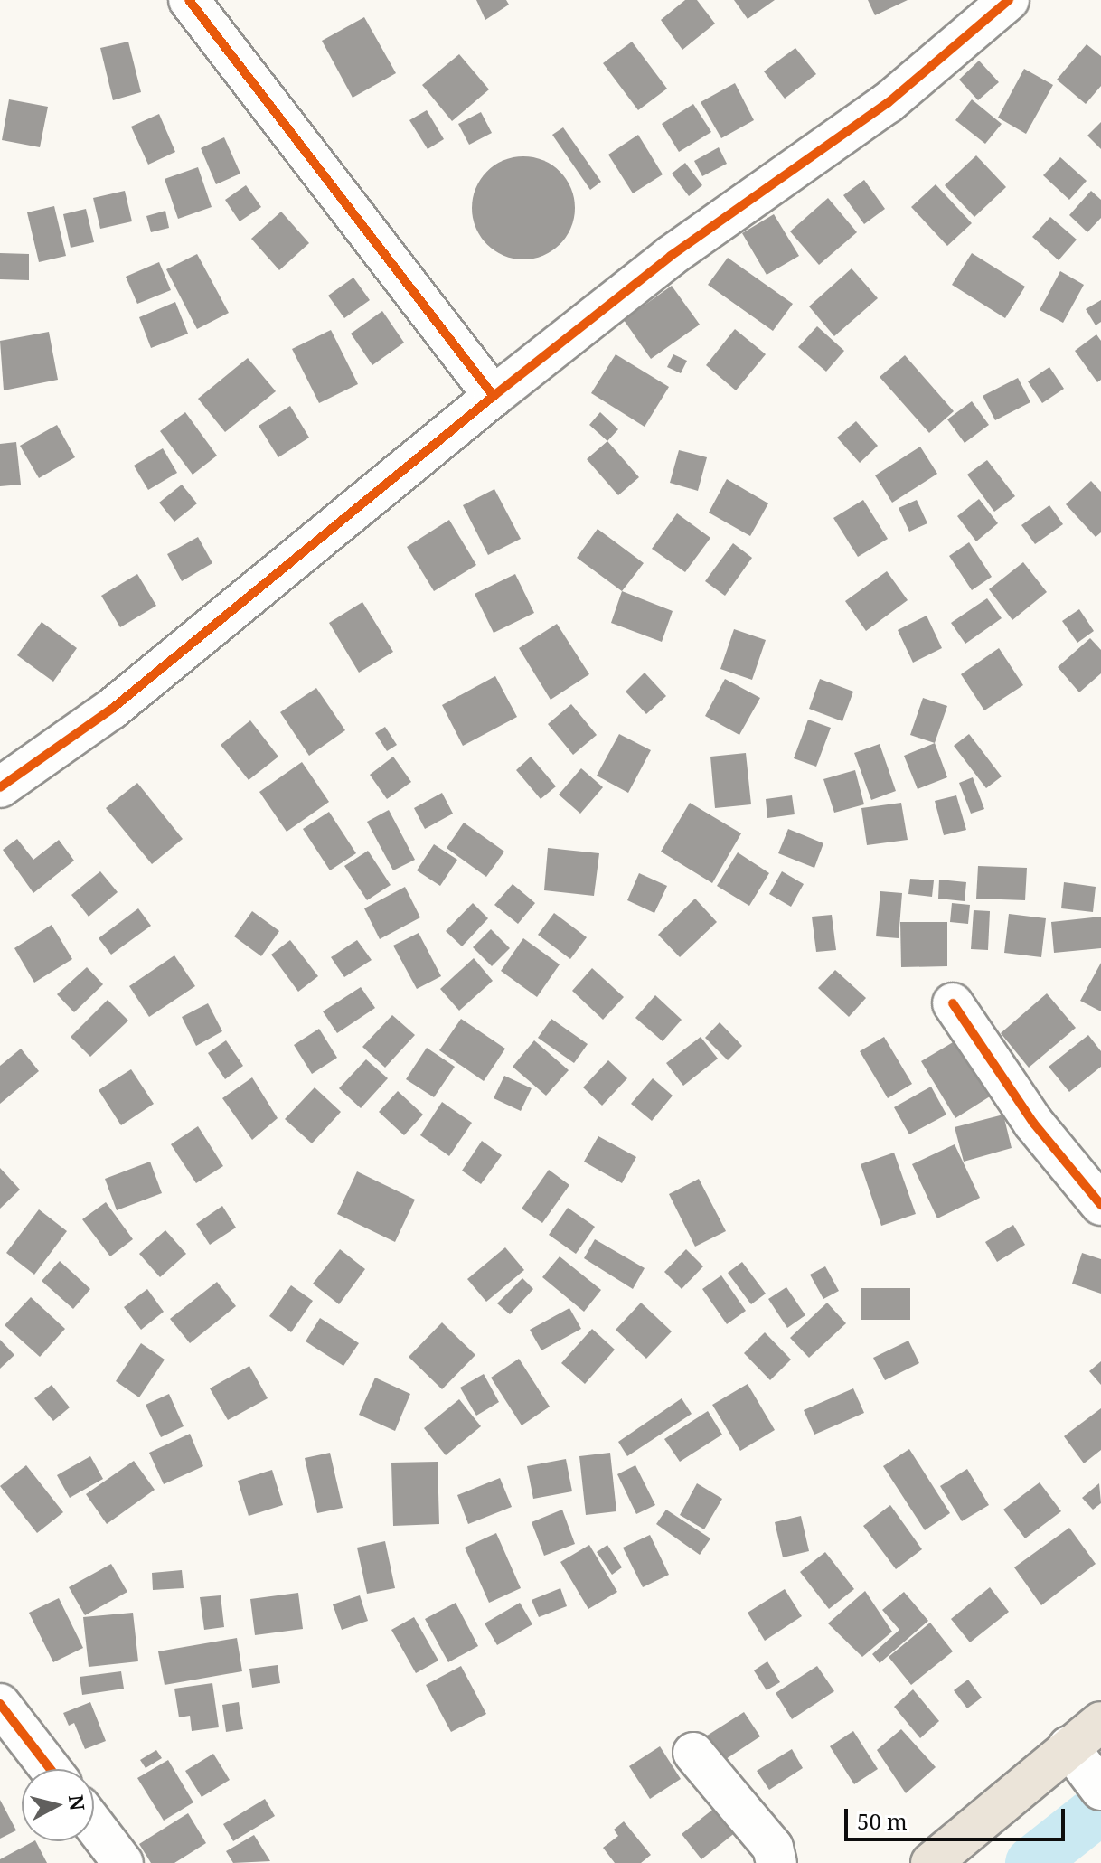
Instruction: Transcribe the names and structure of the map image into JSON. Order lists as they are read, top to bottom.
{
  "scale_bar": "50 m",
  "north": "right"
}
